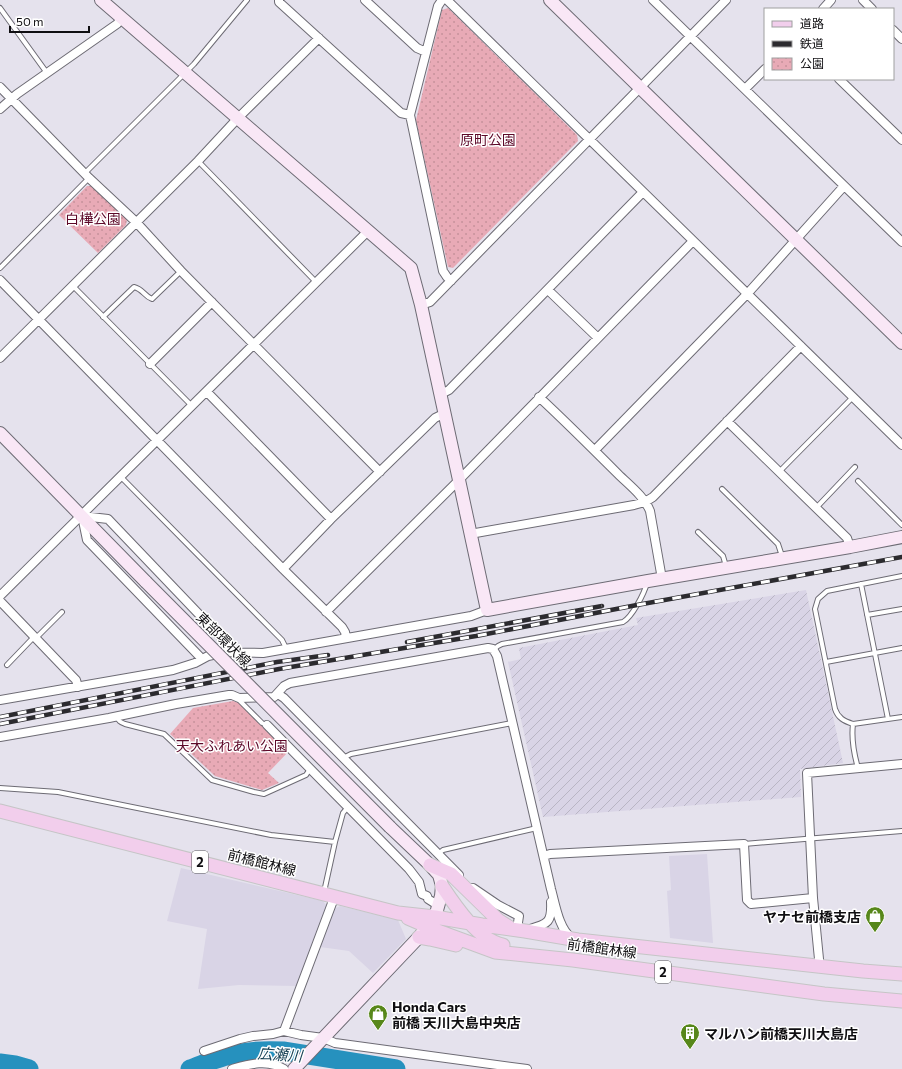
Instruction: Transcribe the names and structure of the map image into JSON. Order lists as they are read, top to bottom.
{
  "streets": {
    "main road": ["2", "前橋館林線"],
    "street": ["東部環状線"]
  },
  "water": ["広瀬川"],
  "parks": ["原町公園", "白樺公園", "天大ふれあい公園"],
  "places": {
    "shop": ["ヤナセ前橋支店", "Honda Cars 前橋 天川大島中央店"],
    "building": ["マルハン前橋天川大島店"]
  },
  "legend": ["道路", "鉄道", "公園"],
  "scale_bar": "50 m"
}
